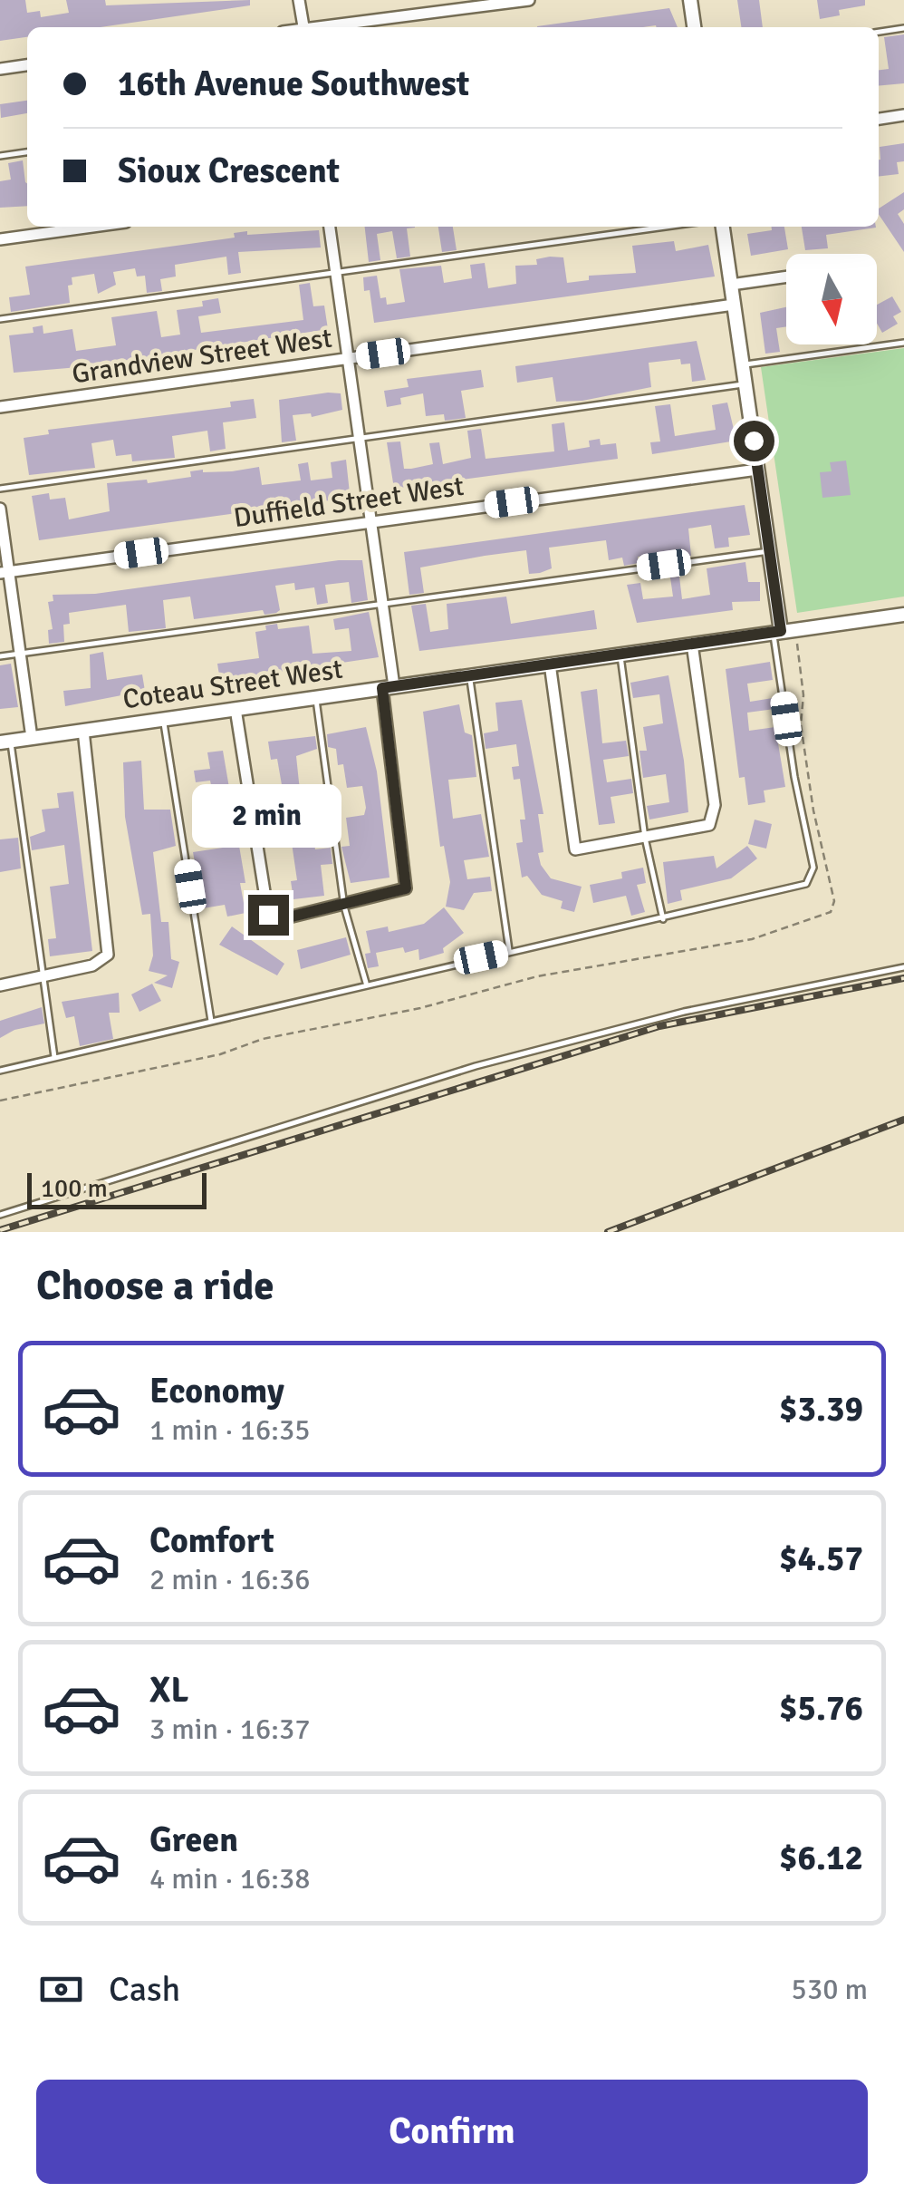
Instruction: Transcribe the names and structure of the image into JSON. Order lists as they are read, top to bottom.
{
  "streets": {
    "street": ["Grandview Street West", "Duffield Street West", "Coteau Street West"]
  },
  "scale_bar": "100 m",
  "north": "bottom",
  "page": {
    "banner": ["16th Avenue Southwest", "Sioux Crescent"],
    "bubble": "2 min",
    "scale": "100 m",
    "heading": "Choose a ride",
    "list": [
      {
        "name": "Economy",
        "note": "1 min · 16:35",
        "value": "$3.39"
      },
      {
        "name": "Comfort",
        "note": "2 min · 16:36",
        "value": "$4.57"
      },
      {
        "name": "XL",
        "note": "3 min · 16:37",
        "value": "$5.76"
      },
      {
        "name": "Green",
        "note": "4 min · 16:38",
        "value": "$6.12"
      }
    ],
    "pay": ["Cash", "530 m"],
    "buttons": "Confirm"
  }
}
